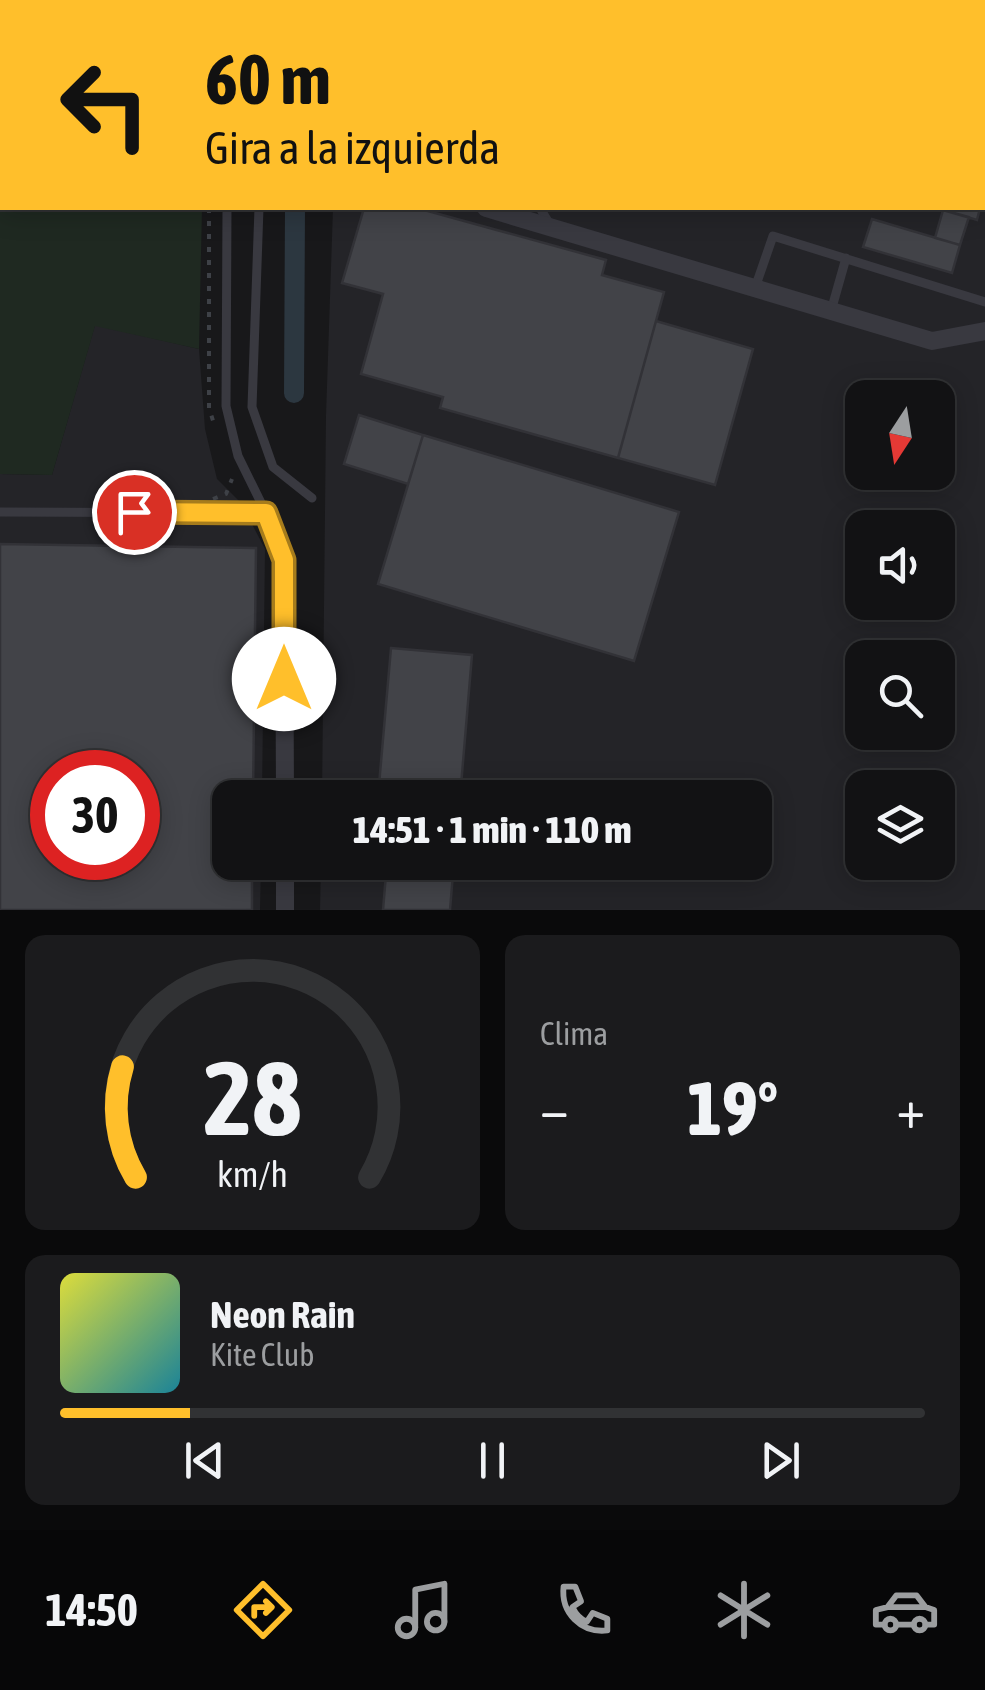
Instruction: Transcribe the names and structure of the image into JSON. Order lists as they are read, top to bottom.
{
  "north": "bottom",
  "page": {
    "turn": ["60 m", "Gira a la izquierda"],
    "limit": "30",
    "trip": "14:51 · 1 min · 110 m",
    "tile": "Clima",
    "heat": ["−", "19°", "+"],
    "song": ["Neon Rain", "Kite Club"],
    "tabs": "14:50",
    "gauge": ["28", "km/h"]
  }
}
